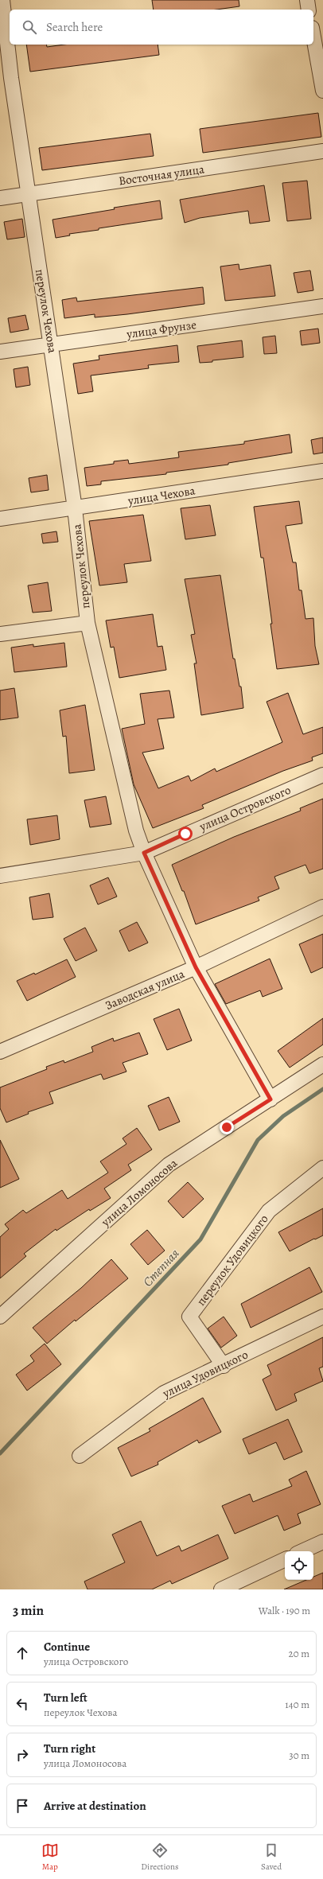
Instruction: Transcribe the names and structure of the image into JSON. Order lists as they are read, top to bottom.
{
  "streets": {
    "street": [
      "Восточная улица",
      "переулок Чехова",
      "улица Фрунзе",
      "улица Чехова",
      "улица Островского",
      "Заводская улица",
      "улица Ломоносова",
      "переулок Удовицкого",
      "улица Удовицкого"
    ]
  },
  "crossings": [
    ["Восточная улица", "переулок Чехова"],
    ["переулок Чехова", "улица Фрунзе"],
    ["переулок Чехова", "улица Чехова"],
    ["переулок Чехова", "улица Островского"],
    ["переулок Чехова", "Заводская улица"],
    ["переулок Чехова", "улица Ломоносова"],
    ["переулок Удовицкого", "улица Удовицкого"]
  ],
  "water": ["Степная"],
  "page": {
    "search": "Search here",
    "heading": ["3 min", "Walk · 190 m"],
    "list": [
      ["Continue", "улица Островского", "20 m"],
      ["Turn left", "переулок Чехова", "140 m"],
      ["Turn right", "улица Ломоносова", "30 m"],
      "Arrive at destination"
    ],
    "nav": ["Map", "Directions", "Saved"]
  }
}
